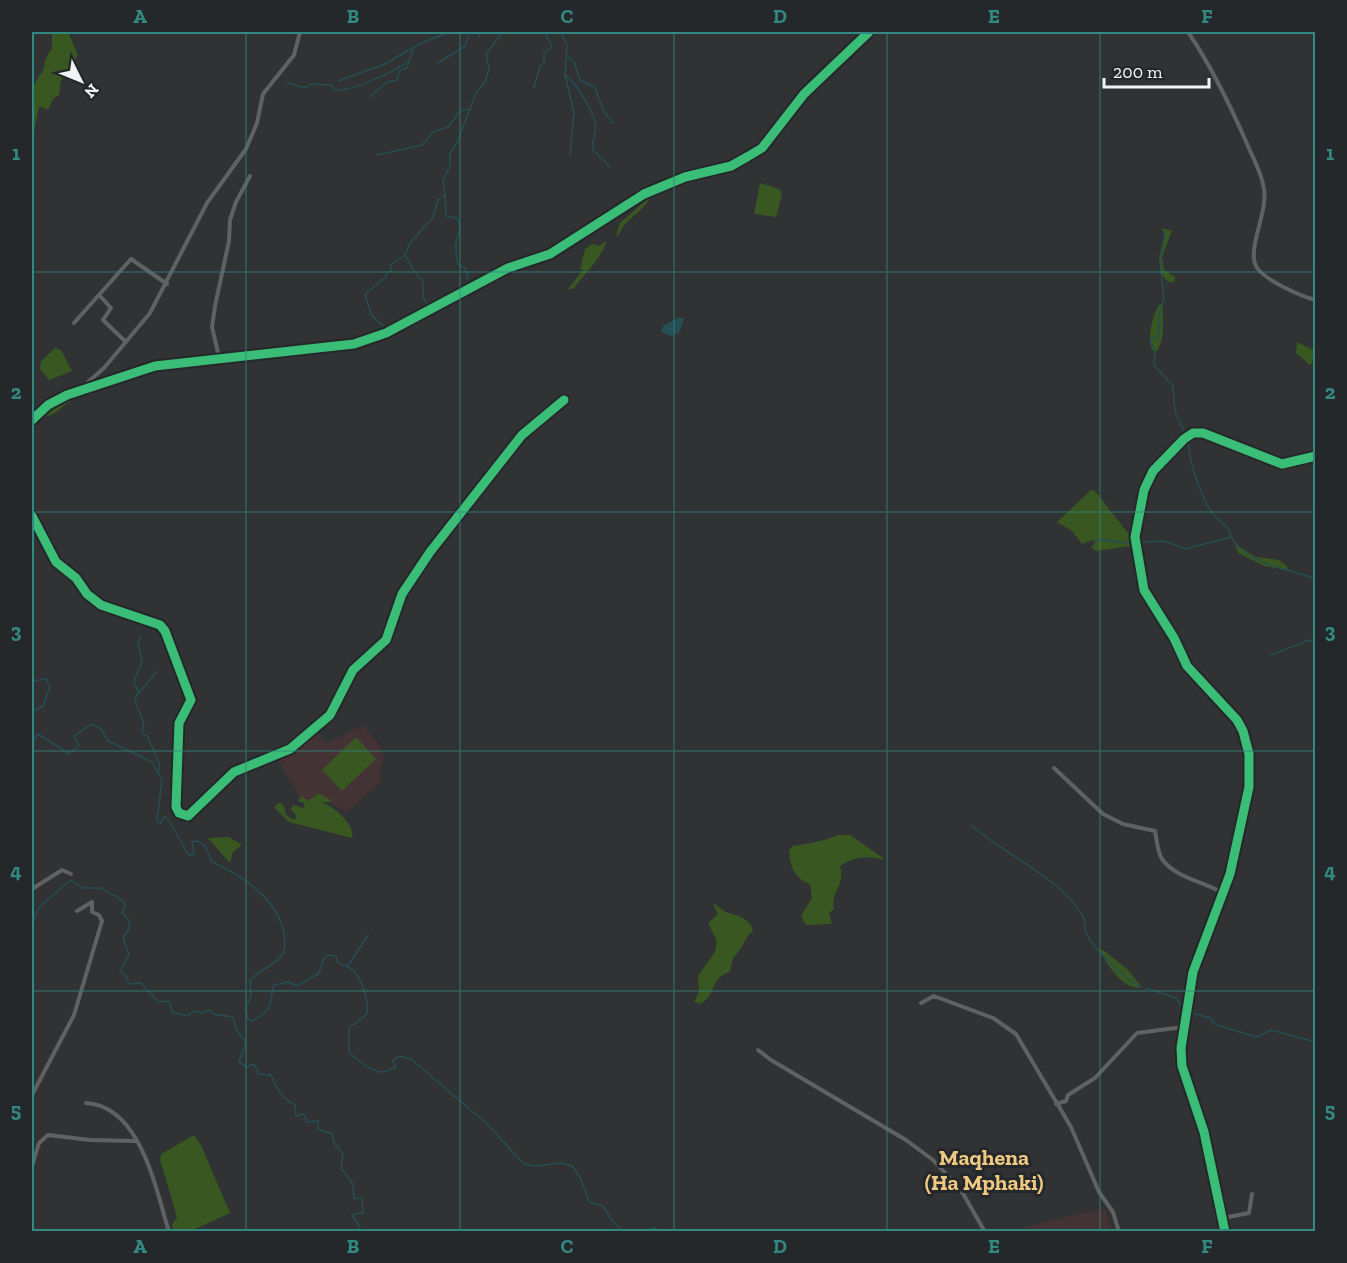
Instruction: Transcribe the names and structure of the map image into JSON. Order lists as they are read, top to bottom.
{
  "districts": ["Maqhena (Ha Mphaki)"],
  "scale_bar": "200 m",
  "north": "bottom right",
  "grid": {
    "columns": [
      "A",
      "B",
      "C",
      "D",
      "E",
      "F"
    ],
    "rows": [
      "1",
      "2",
      "3",
      "4",
      "5"
    ]
  }
}
